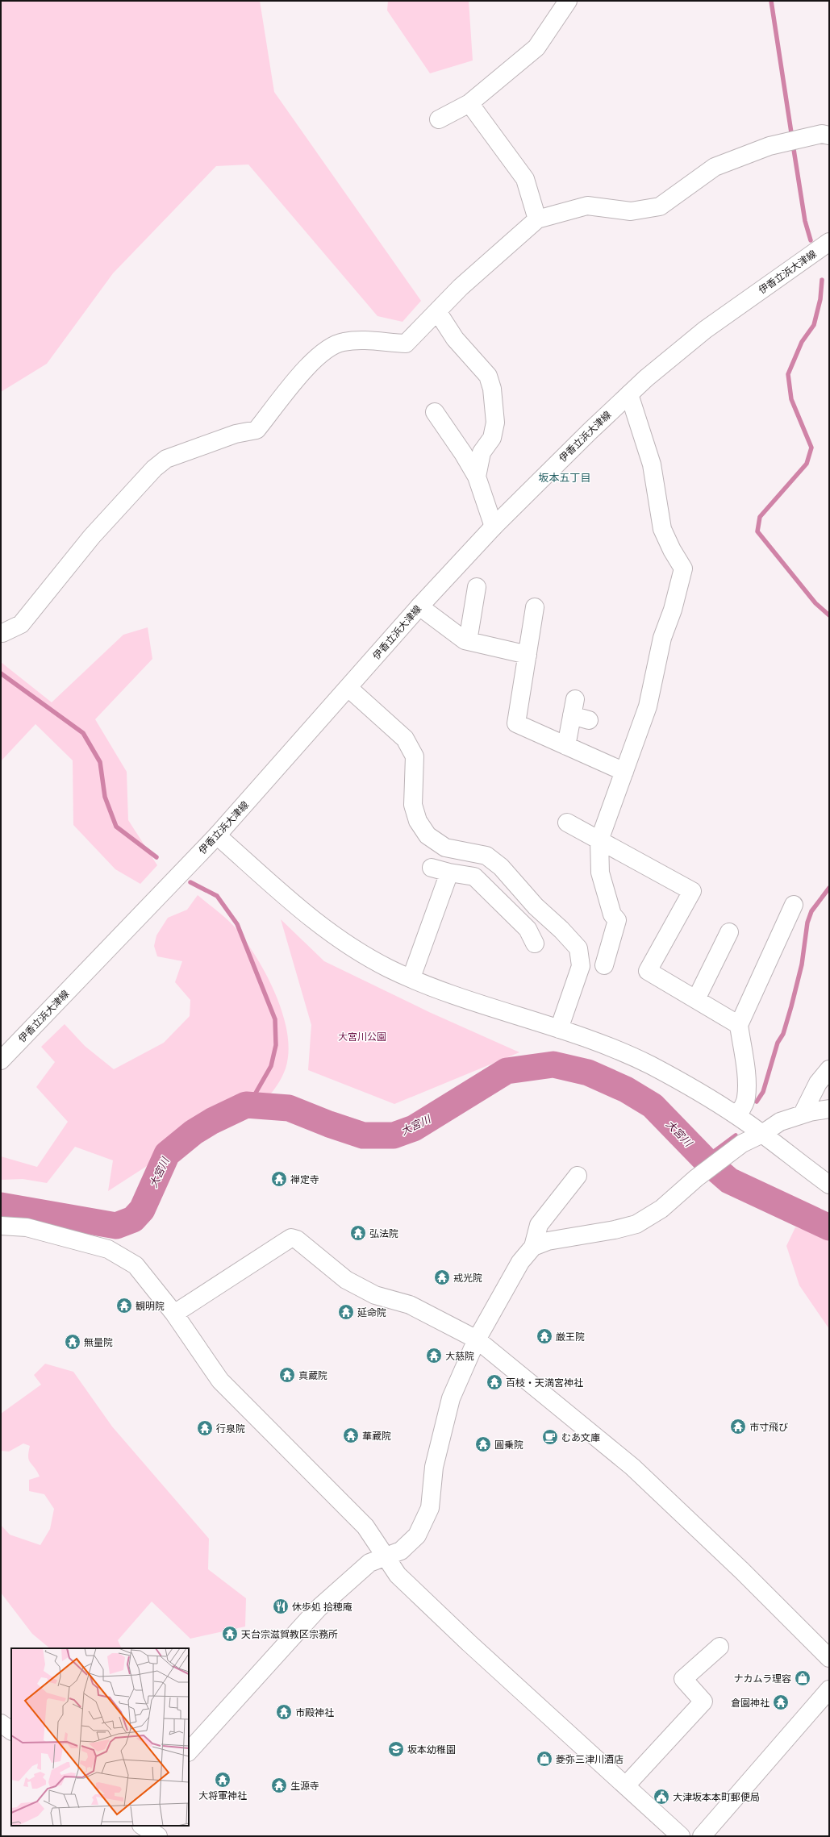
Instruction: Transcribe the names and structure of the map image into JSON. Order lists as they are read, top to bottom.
{
  "streets": {
    "street": ["伊香立浜大津線"]
  },
  "districts": ["坂本五丁目"],
  "water": ["大宮川"],
  "parks": ["大宮川公園"],
  "places": {
    "temple": [
      "禅定寺",
      "弘法院",
      "戒光院",
      "観明院",
      "延命院",
      "厳王院",
      "無量院",
      "大慈院",
      "真蔵院",
      "百枝・天満宮神社",
      "市寸飛び",
      "行泉院",
      "華蔵院",
      "圓乗院",
      "天台宗滋賀教区宗務所",
      "倉園神社",
      "市殿神社",
      "大将軍神社",
      "生源寺"
    ],
    "cafe": ["むあ文庫"],
    "restaurant": ["休歩処 拾穂庵"],
    "shop": ["ナカムラ理容", "菱弥三津川酒店"],
    "school or university": ["坂本幼稚園"],
    "public building": ["大津坂本本町郵便局"]
  }
}
